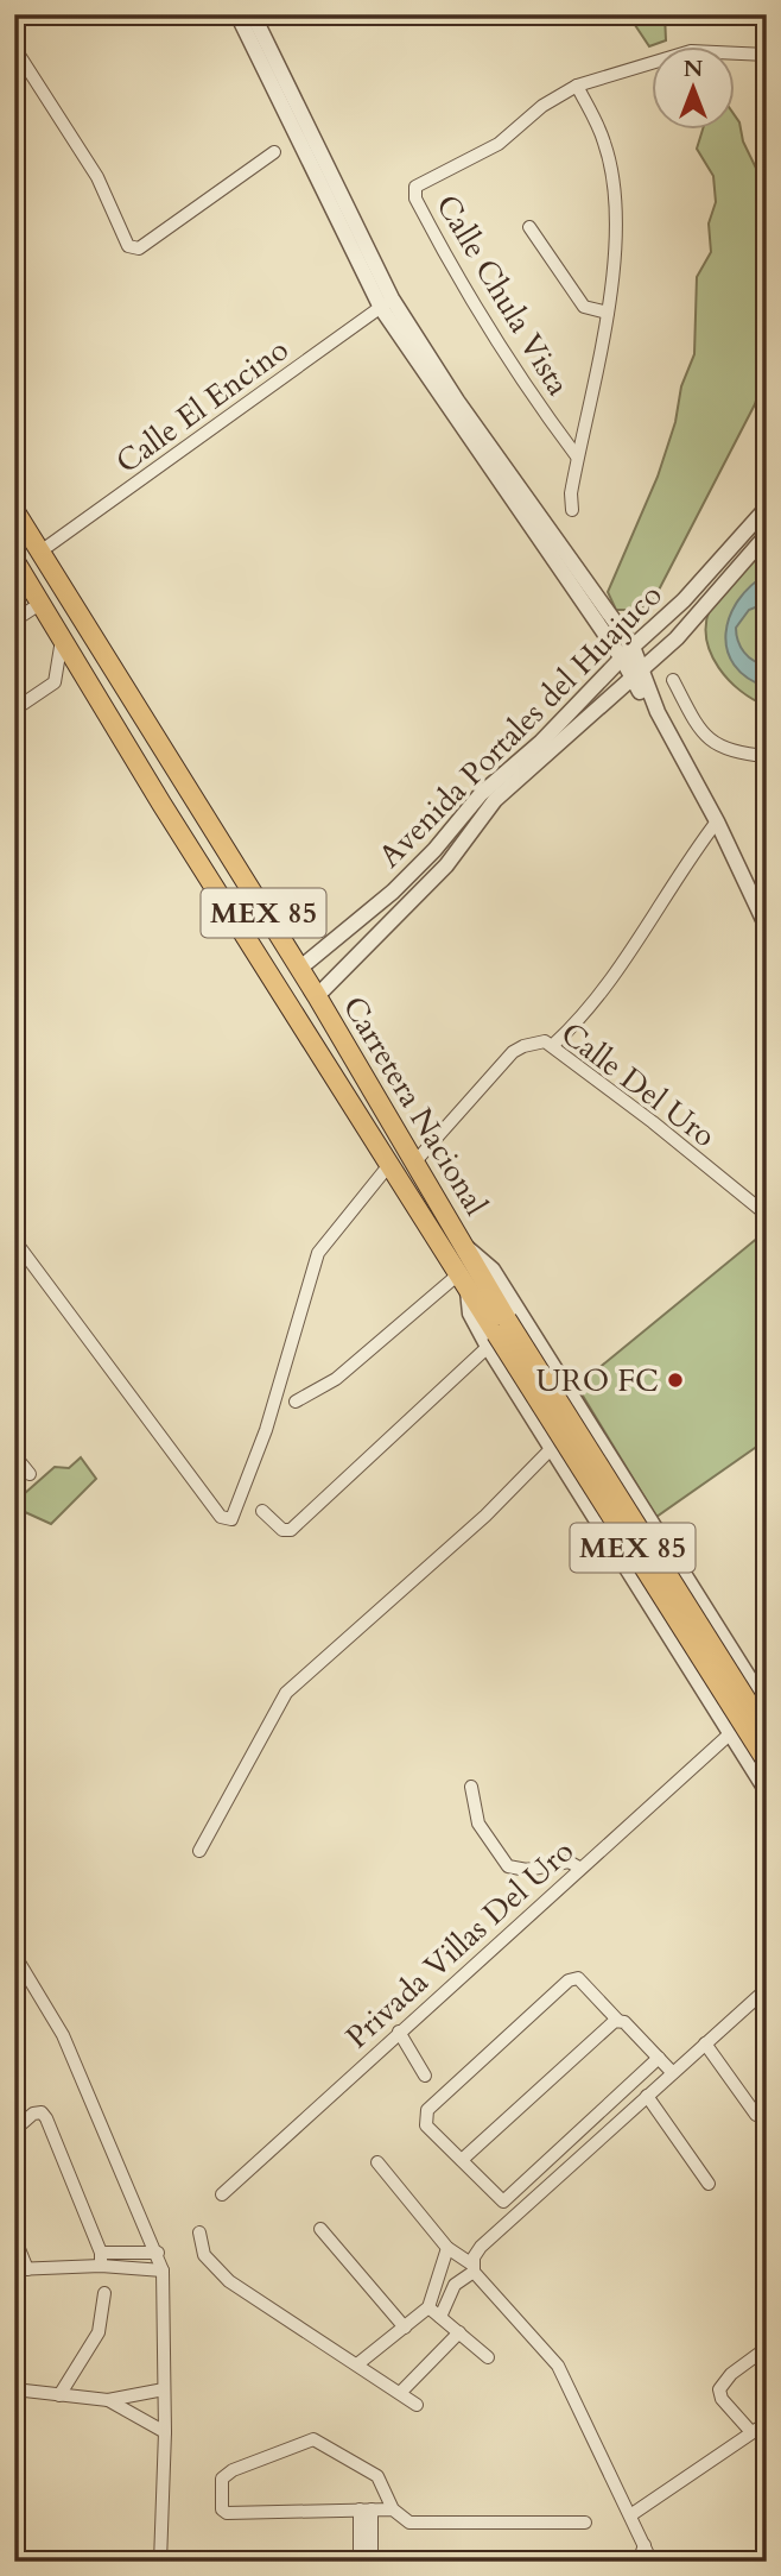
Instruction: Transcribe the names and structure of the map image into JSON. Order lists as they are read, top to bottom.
{
  "streets": {
    "highway": ["MEX 85", "Carretera Nacional"],
    "street": [
      "Calle Chula Vista",
      "Calle El Encino",
      "Avenida Portales del Huajuco",
      "Calle Del Uro",
      "Privada Villas Del Uro"
    ]
  },
  "crossings": [
    ["Calle El Encino", "Carretera Nacional"],
    ["Avenida Portales del Huajuco", "Carretera Nacional"],
    ["MEX 85", "Carretera Nacional"],
    ["MEX 85", "Privada Villas Del Uro"],
    ["Calle Del Uro", "Carretera Nacional"]
  ],
  "places": ["URO FC"],
  "north": "top"
}
